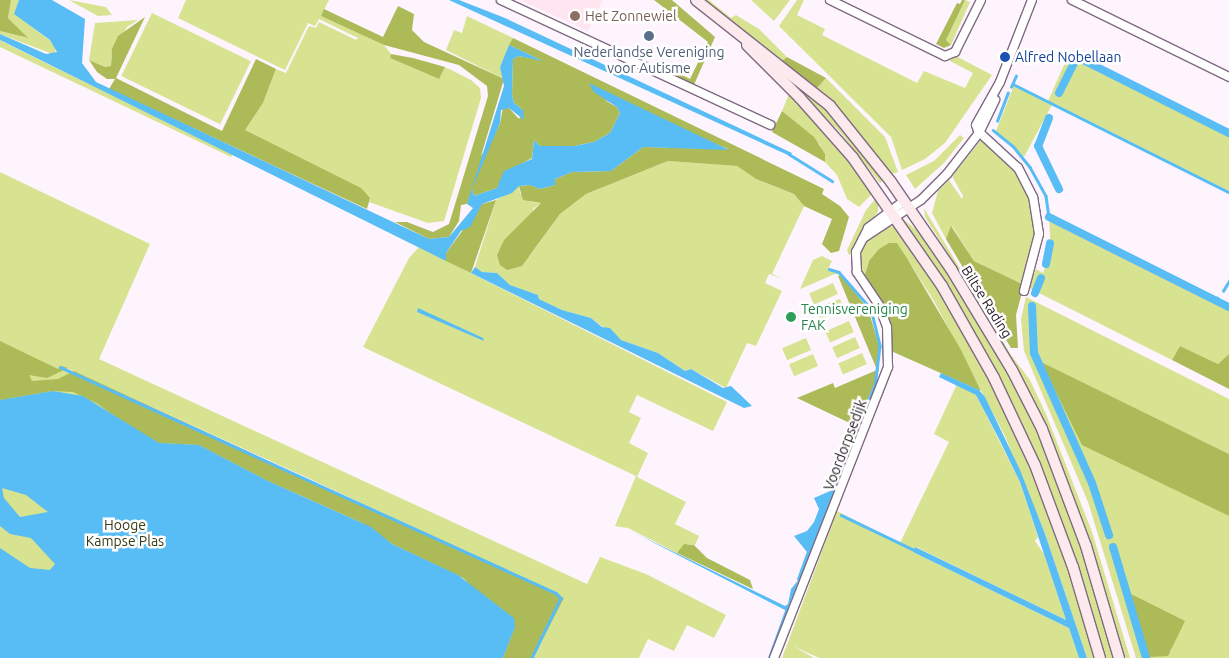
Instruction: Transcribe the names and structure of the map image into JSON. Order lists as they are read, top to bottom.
{
  "streets": {
    "main road": ["Biltse Rading"],
    "street": ["Voordorpsedijk"]
  },
  "crossings": [
    ["Biltse Rading", "Voordorpsedijk"]
  ],
  "parks": ["Hooge Kampse Plas"],
  "places": [
    "Het Zonnewiel",
    "Nederlandse Vereniging voor Autisme",
    "Alfred Nobellaan",
    "Tennisvereniging FAK"
  ]
}
